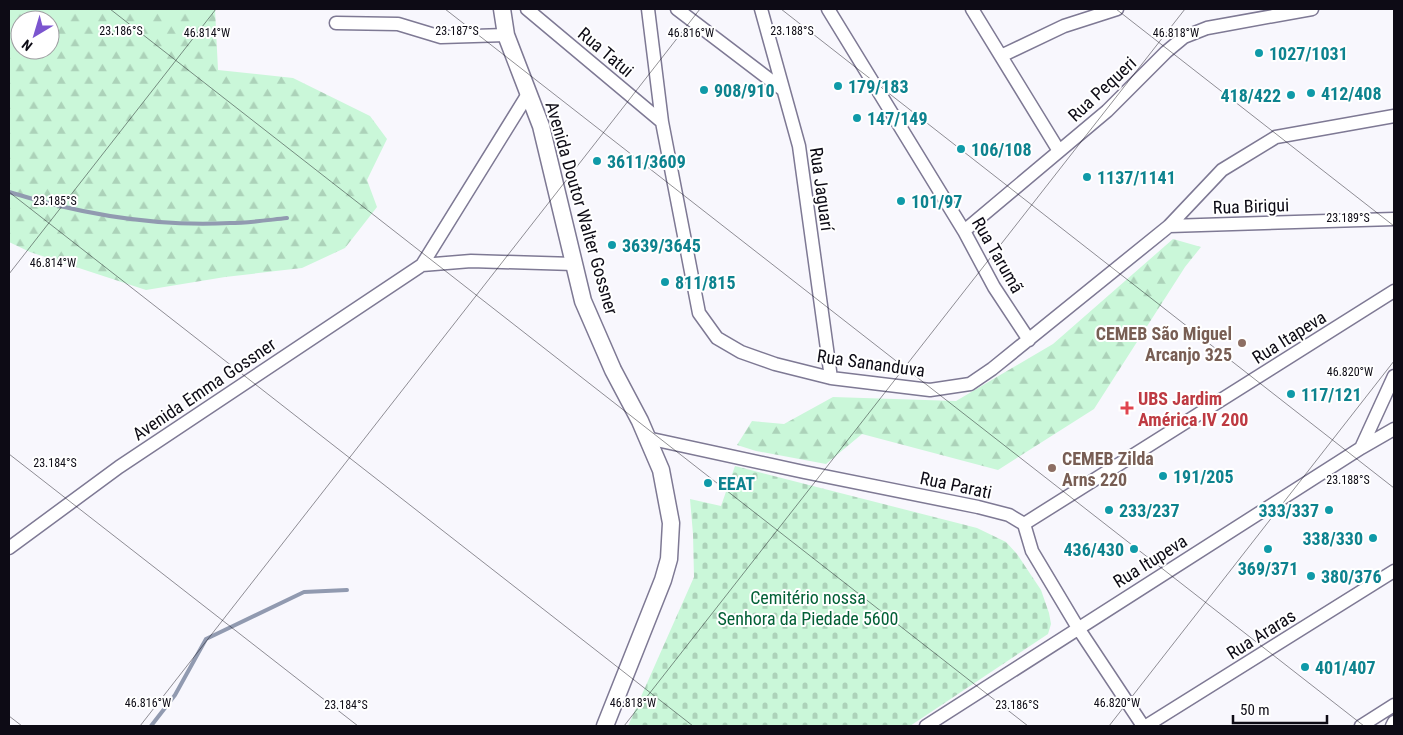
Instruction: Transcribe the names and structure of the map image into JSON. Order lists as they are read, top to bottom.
{
  "streets": {
    "main road": ["Avenida Doutor Walter Gossner"],
    "street": [
      "Rua Tatui",
      "Rua Pequeri",
      "Rua Jaguarí",
      "Rua Birigui",
      "Rua Tarumã",
      "Rua Itapeva",
      "Rua Sananduva",
      "Avenida Emma Gossner",
      "Rua Parati",
      "Rua Itupeva",
      "Rua Araras"
    ]
  },
  "crossings": [
    ["Rua Tatui", "Rua Sananduva"],
    ["Rua Pequeri", "Rua Tarumã"],
    ["Rua Jaguarí", "Rua Sananduva"],
    ["Rua Birigui", "Rua Sananduva"],
    ["Avenida Doutor Walter Gossner", "Avenida Emma Gossner"],
    ["Avenida Doutor Walter Gossner", "Rua Parati"],
    ["Rua Tarumã", "Rua Sananduva"],
    ["Rua Itapeva", "Rua Parati"]
  ],
  "parks": ["Cemitério nossa Senhora da Piedade 5600"],
  "places": {
    "other": [
      "1027/1031",
      "179/183",
      "908/910",
      "412/408",
      "418/422",
      "147/149",
      "106/108",
      "3611/3609",
      "1137/1141",
      "101/97",
      "3639/3645",
      "811/815",
      "CEMEB São Miguel Arcanjo 325",
      "117/121",
      "CEMEB Zilda Arns 220",
      "191/205",
      "EEAT",
      "233/237",
      "333/337",
      "338/330",
      "436/430",
      "369/371",
      "380/376",
      "401/407"
    ],
    "health": ["UBS Jardim América IV 200"]
  },
  "scale_bar": "50 m",
  "north": "bottom left",
  "coordinates": [
    "23.186°S",
    "23.187°S",
    "23.188°S",
    "46.818°W",
    "46.814°W",
    "46.816°W",
    "23.185°S",
    "23.189°S",
    "46.820°W",
    "23.184°S"
  ]
}
